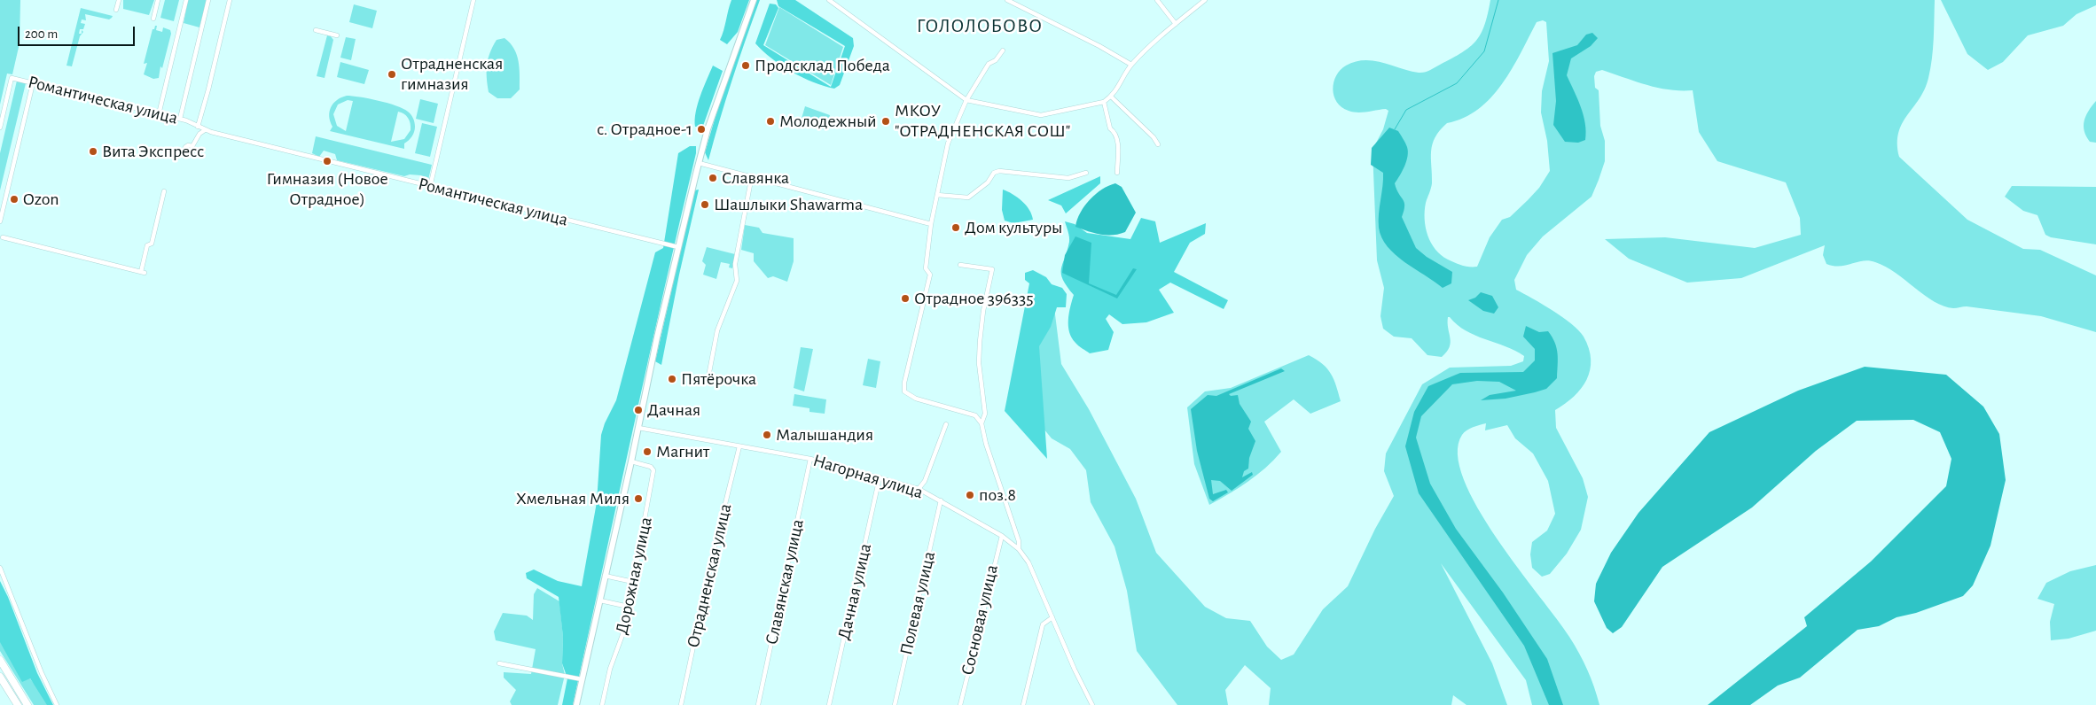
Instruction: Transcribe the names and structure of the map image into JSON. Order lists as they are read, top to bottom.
{
  "streets": {
    "street": [
      "Романтическая улица",
      "Нагорная улица",
      "Дорожная улица",
      "Отрадненская улица",
      "Славянская улица",
      "Дачная улица",
      "Полевая улица",
      "Сосновая улица"
    ]
  },
  "crossings": [
    ["Нагорная улица", "Отрадненская улица"],
    ["Нагорная улица", "Славянская улица"],
    ["Нагорная улица", "Дачная улица"],
    ["Нагорная улица", "Полевая улица"],
    ["Нагорная улица", "Сосновая улица"]
  ],
  "districts": ["ГОЛОЛОБОВО"],
  "places": [
    "Продсклад Победа",
    "Отрадненская гимназия",
    "Молодежный",
    "МКОУ \"ОТРАДНЕНСКАЯ СОШ\"",
    "с. Отрадное-1",
    "Вита Экспресс",
    "Гимназия (Новое Отрадное)",
    "Славянка",
    "Ozon",
    "Шашлыки Shawarma",
    "Дом культуры",
    "Отрадное 396335",
    "Пятёрочка",
    "Дачная",
    "Малышандия",
    "Магнит",
    "поз.8",
    "Хмельная Миля"
  ],
  "scale_bar": "200 m"
}
